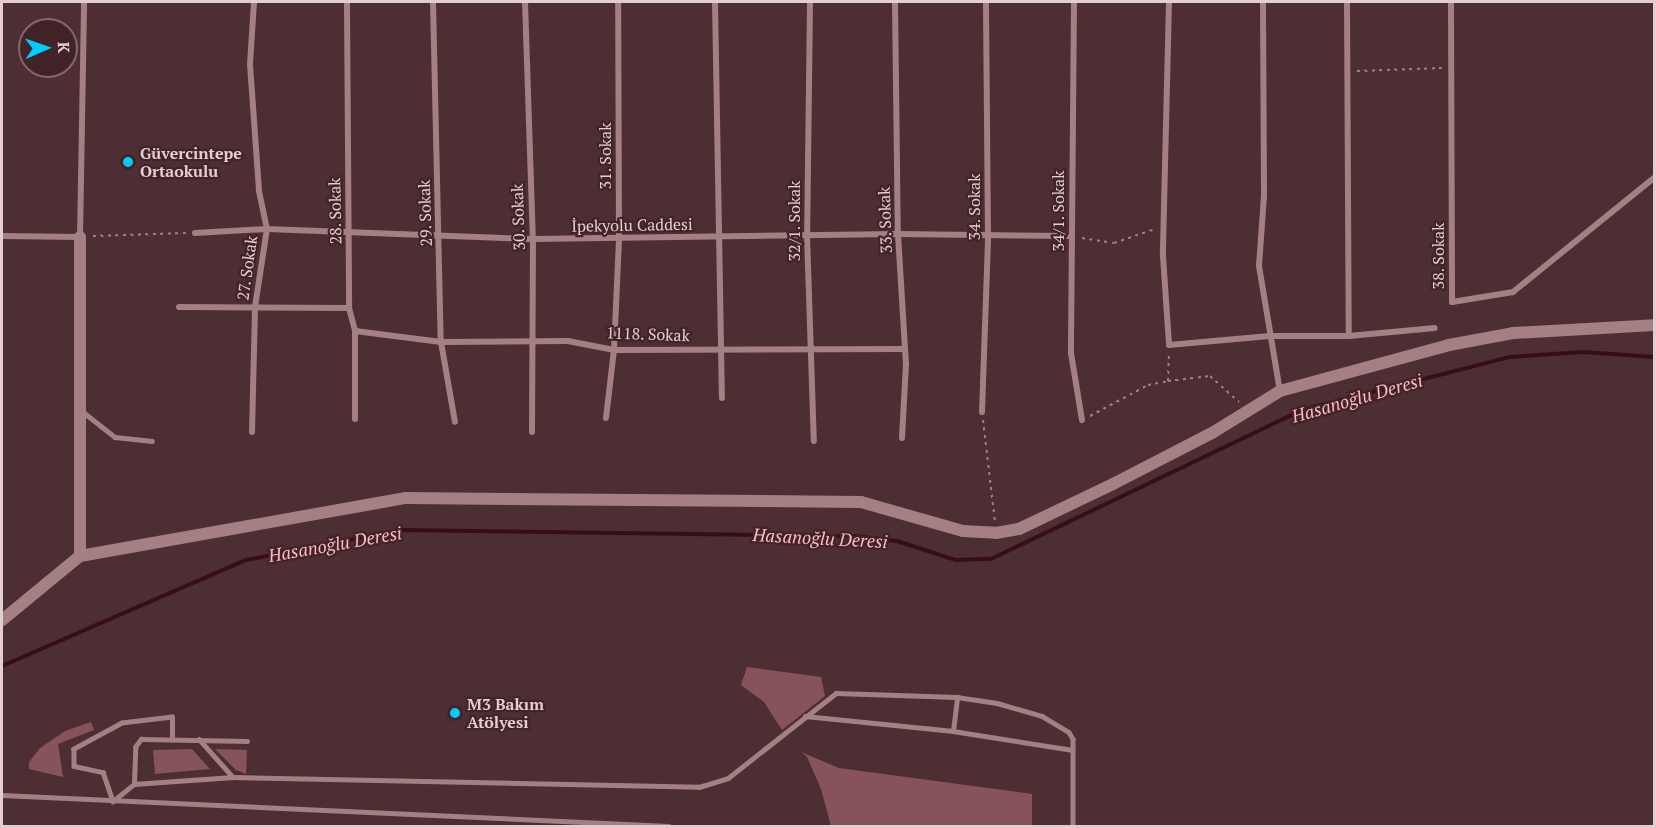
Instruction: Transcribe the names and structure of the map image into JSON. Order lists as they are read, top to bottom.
{
  "streets": {
    "street": [
      "31. Sokak",
      "34. Sokak",
      "28. Sokak",
      "34/1. Sokak",
      "29. Sokak",
      "30. Sokak",
      "33. Sokak",
      "32/1. Sokak",
      "İpekyolu Caddesi",
      "38. Sokak",
      "27. Sokak",
      "1118. Sokak"
    ]
  },
  "crossings": [
    ["31. Sokak", "İpekyolu Caddesi"],
    ["31. Sokak", "1118. Sokak"],
    ["34. Sokak", "İpekyolu Caddesi"],
    ["28. Sokak", "İpekyolu Caddesi"],
    ["28. Sokak", "1118. Sokak"],
    ["34/1. Sokak", "İpekyolu Caddesi"],
    ["29. Sokak", "İpekyolu Caddesi"],
    ["29. Sokak", "1118. Sokak"],
    ["30. Sokak", "İpekyolu Caddesi"],
    ["30. Sokak", "1118. Sokak"],
    ["33. Sokak", "İpekyolu Caddesi"],
    ["33. Sokak", "1118. Sokak"],
    ["32/1. Sokak", "İpekyolu Caddesi"],
    ["32/1. Sokak", "1118. Sokak"],
    ["İpekyolu Caddesi", "27. Sokak"]
  ],
  "water": ["Hasanoğlu Deresi"],
  "places": ["Güvercintepe Ortaokulu", "M3 Bakım Atölyesi"],
  "north": "right"
}
